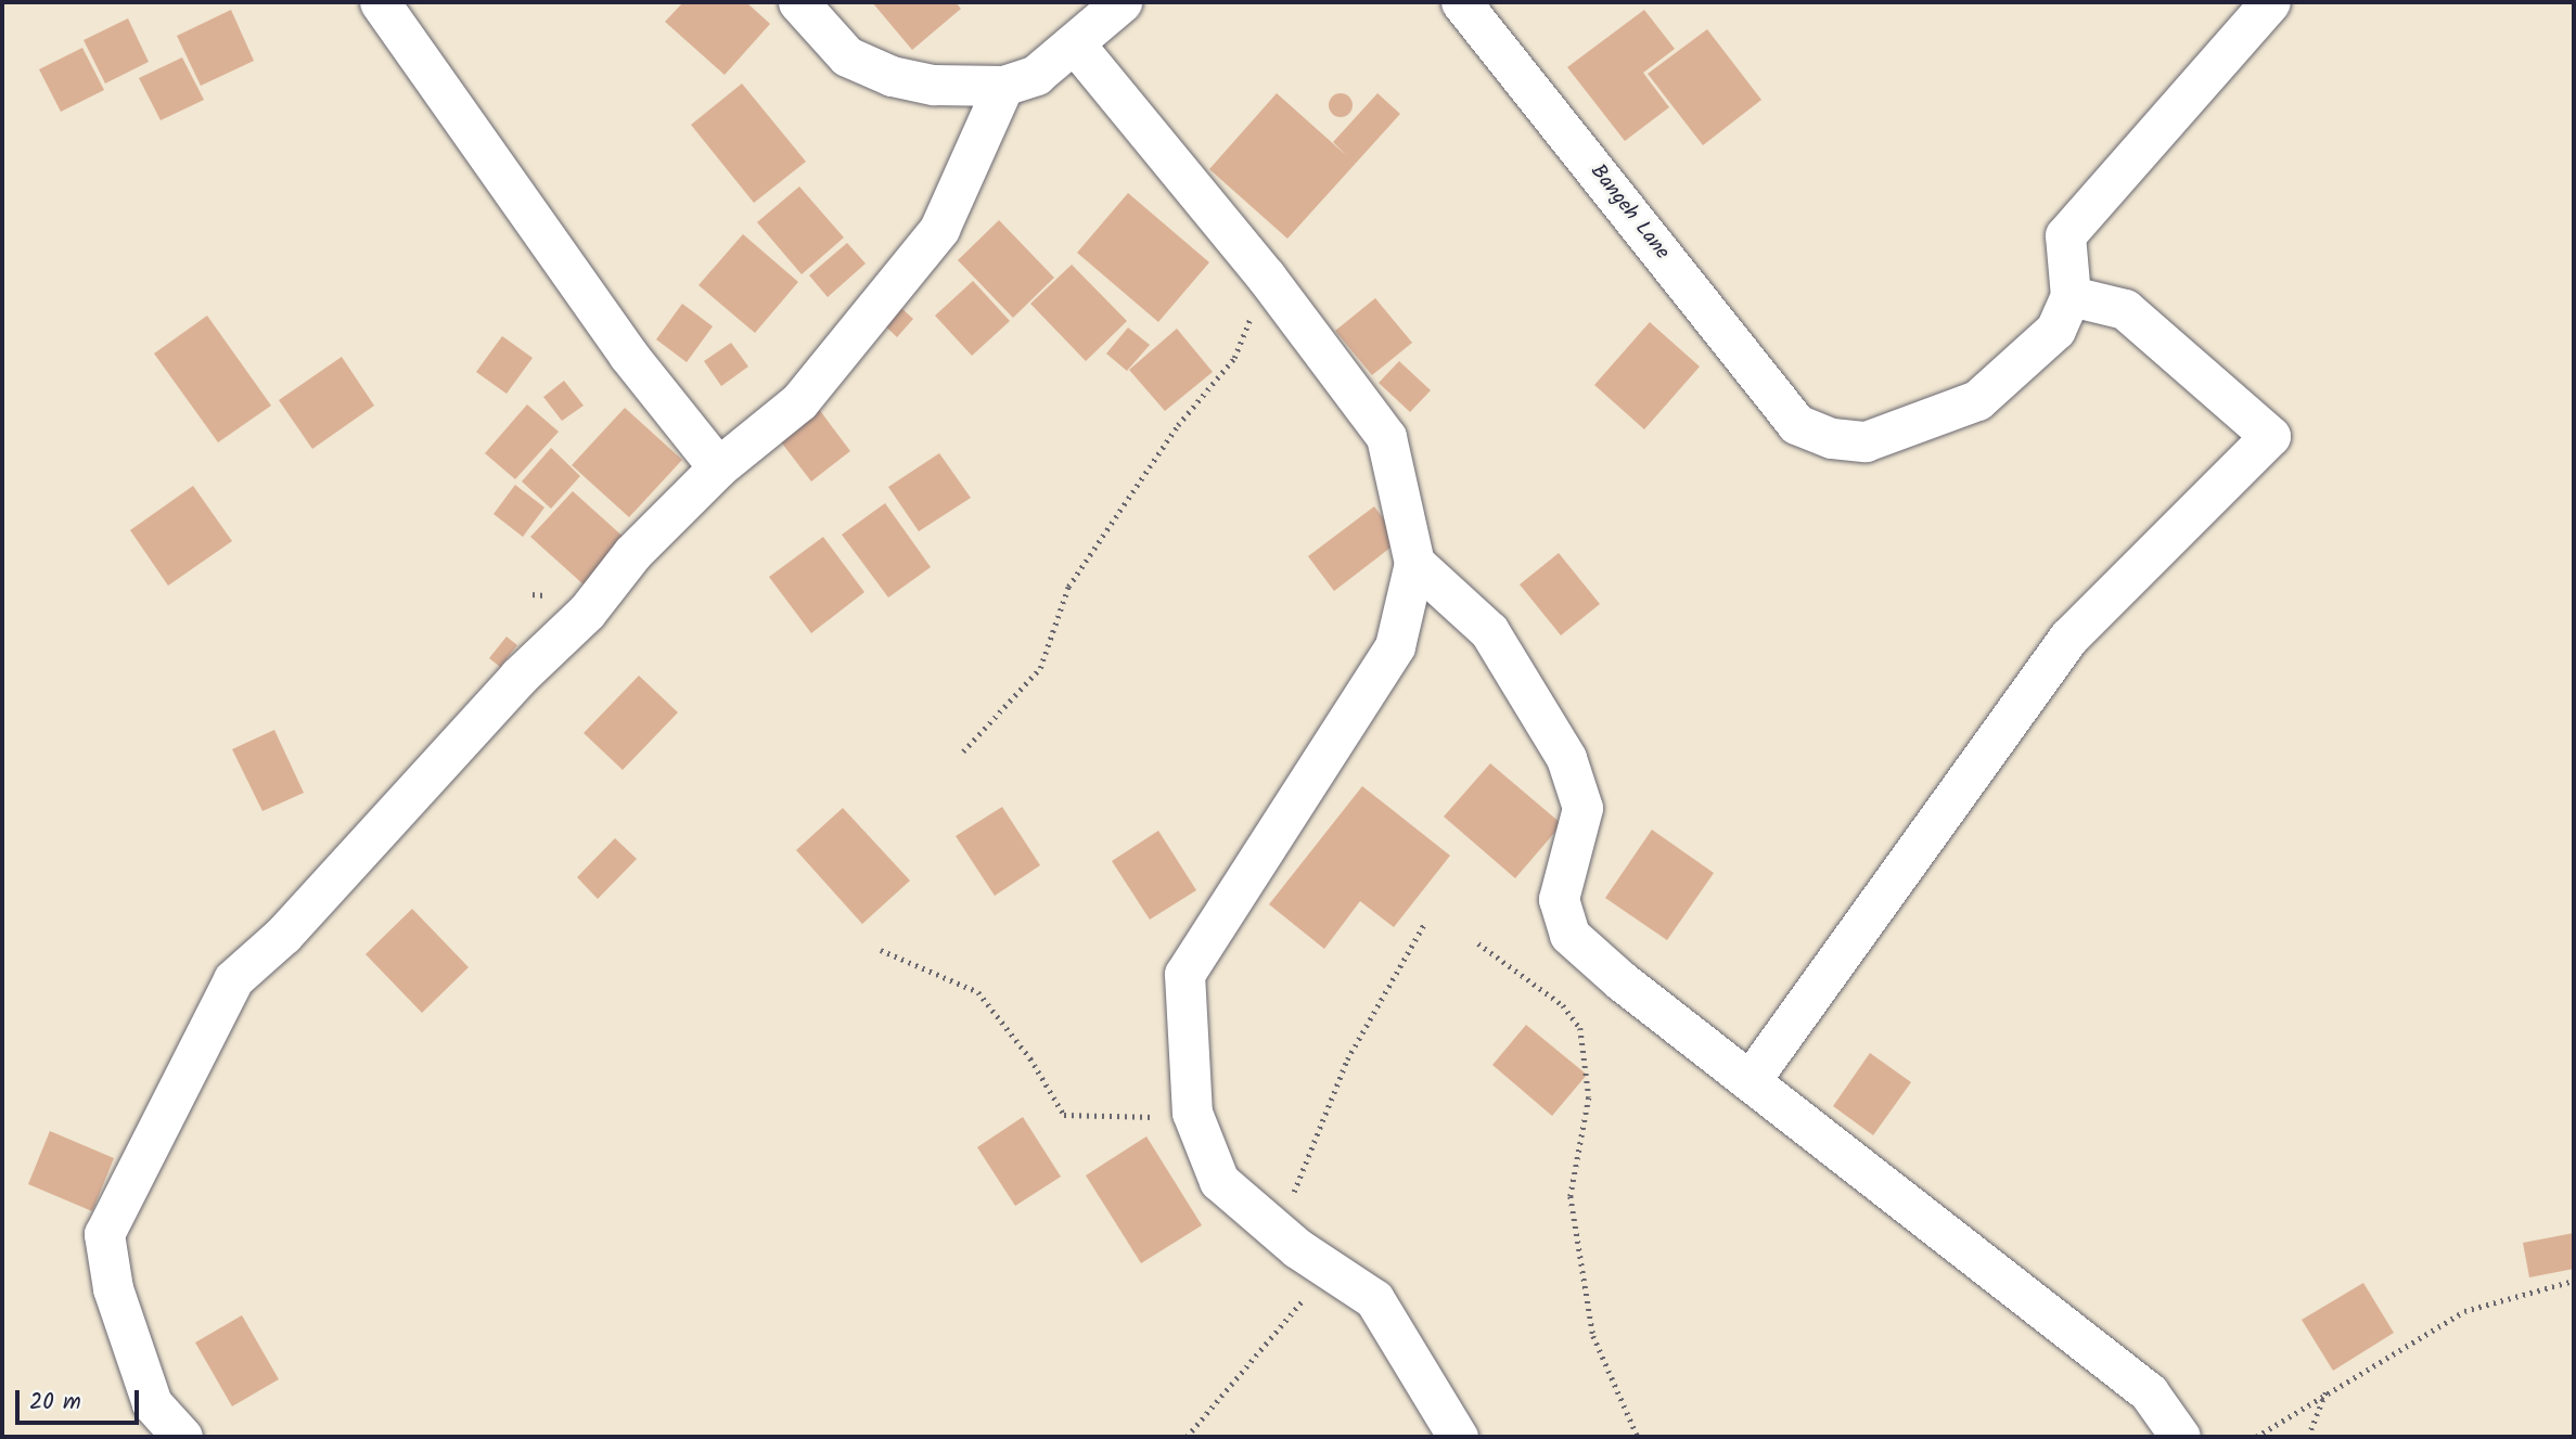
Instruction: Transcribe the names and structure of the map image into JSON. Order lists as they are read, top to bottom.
{
  "streets": {
    "street": ["Bangeh Lane"]
  },
  "scale_bar": "20 m"
}
